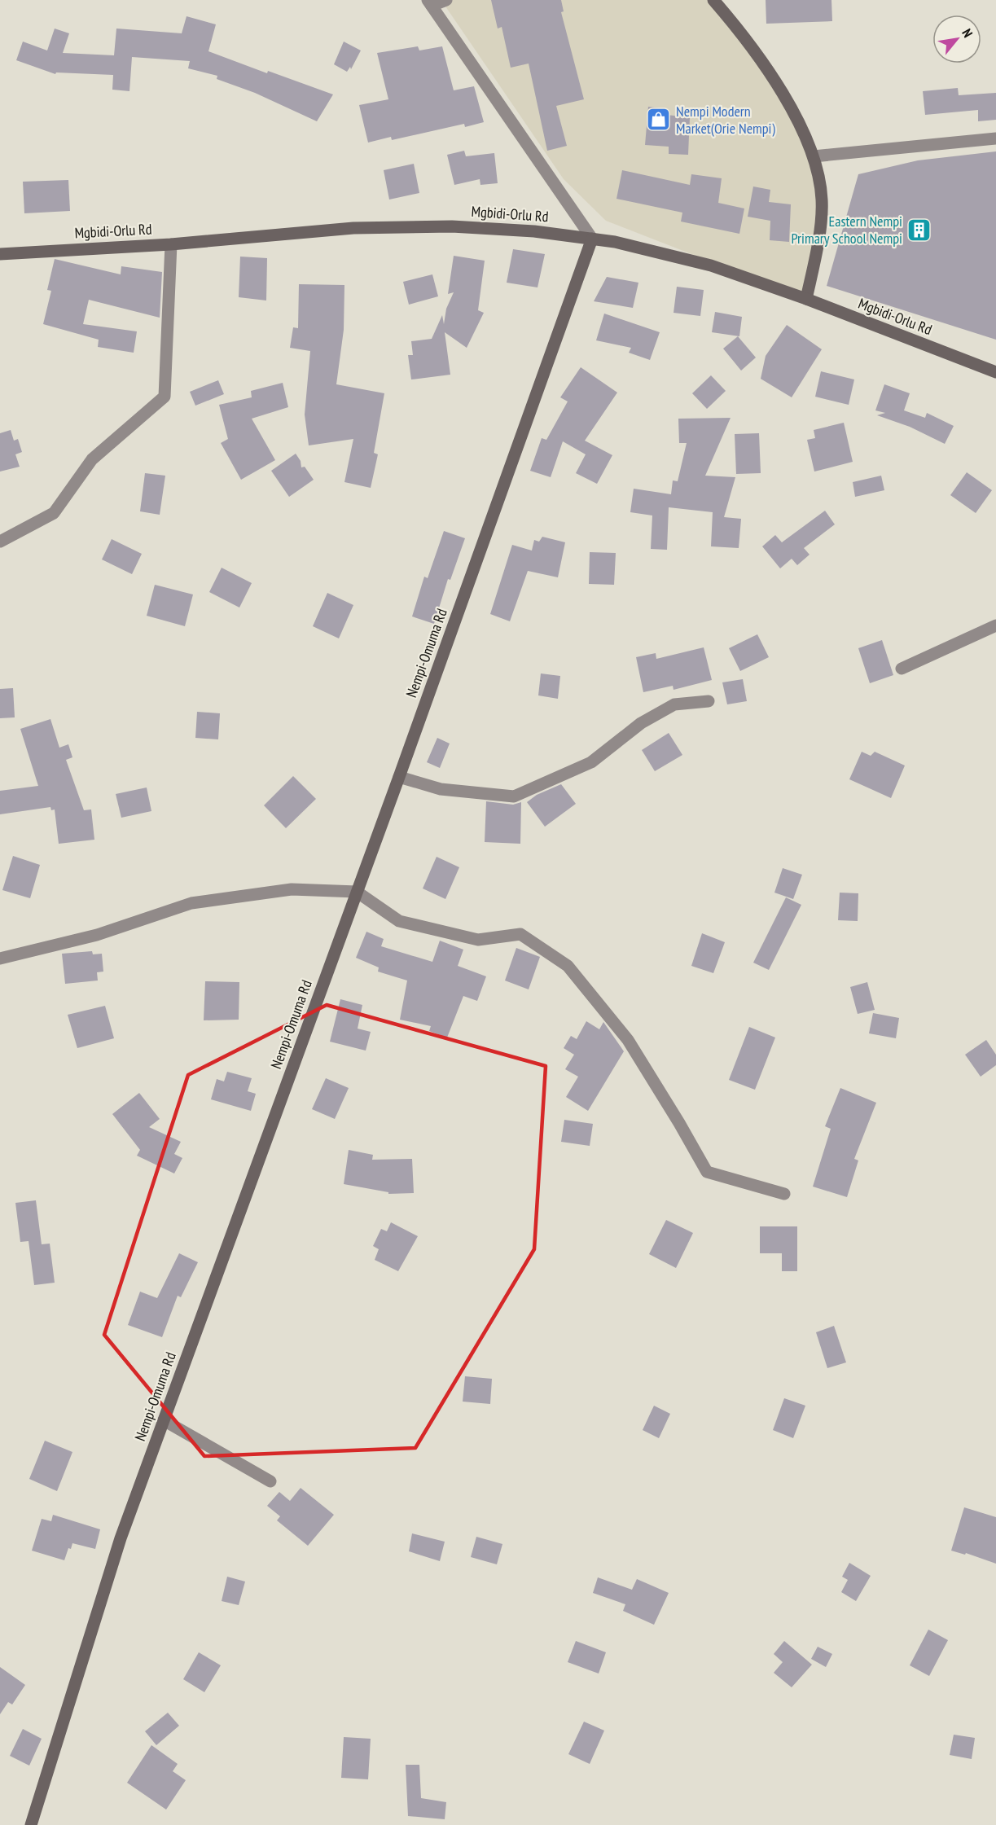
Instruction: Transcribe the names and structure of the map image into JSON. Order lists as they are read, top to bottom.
{
  "streets": {
    "street": ["Mgbidi-Orlu Rd", "Nempi-Omuma Rd"]
  },
  "crossings": [
    ["Mgbidi-Orlu Rd", "Nempi-Omuma Rd"]
  ],
  "places": {
    "shop": ["Nempi Modern Market(Orie Nempi)"],
    "building": ["Eastern Nempi Primary School Nempi"]
  },
  "north": "top right"
}
